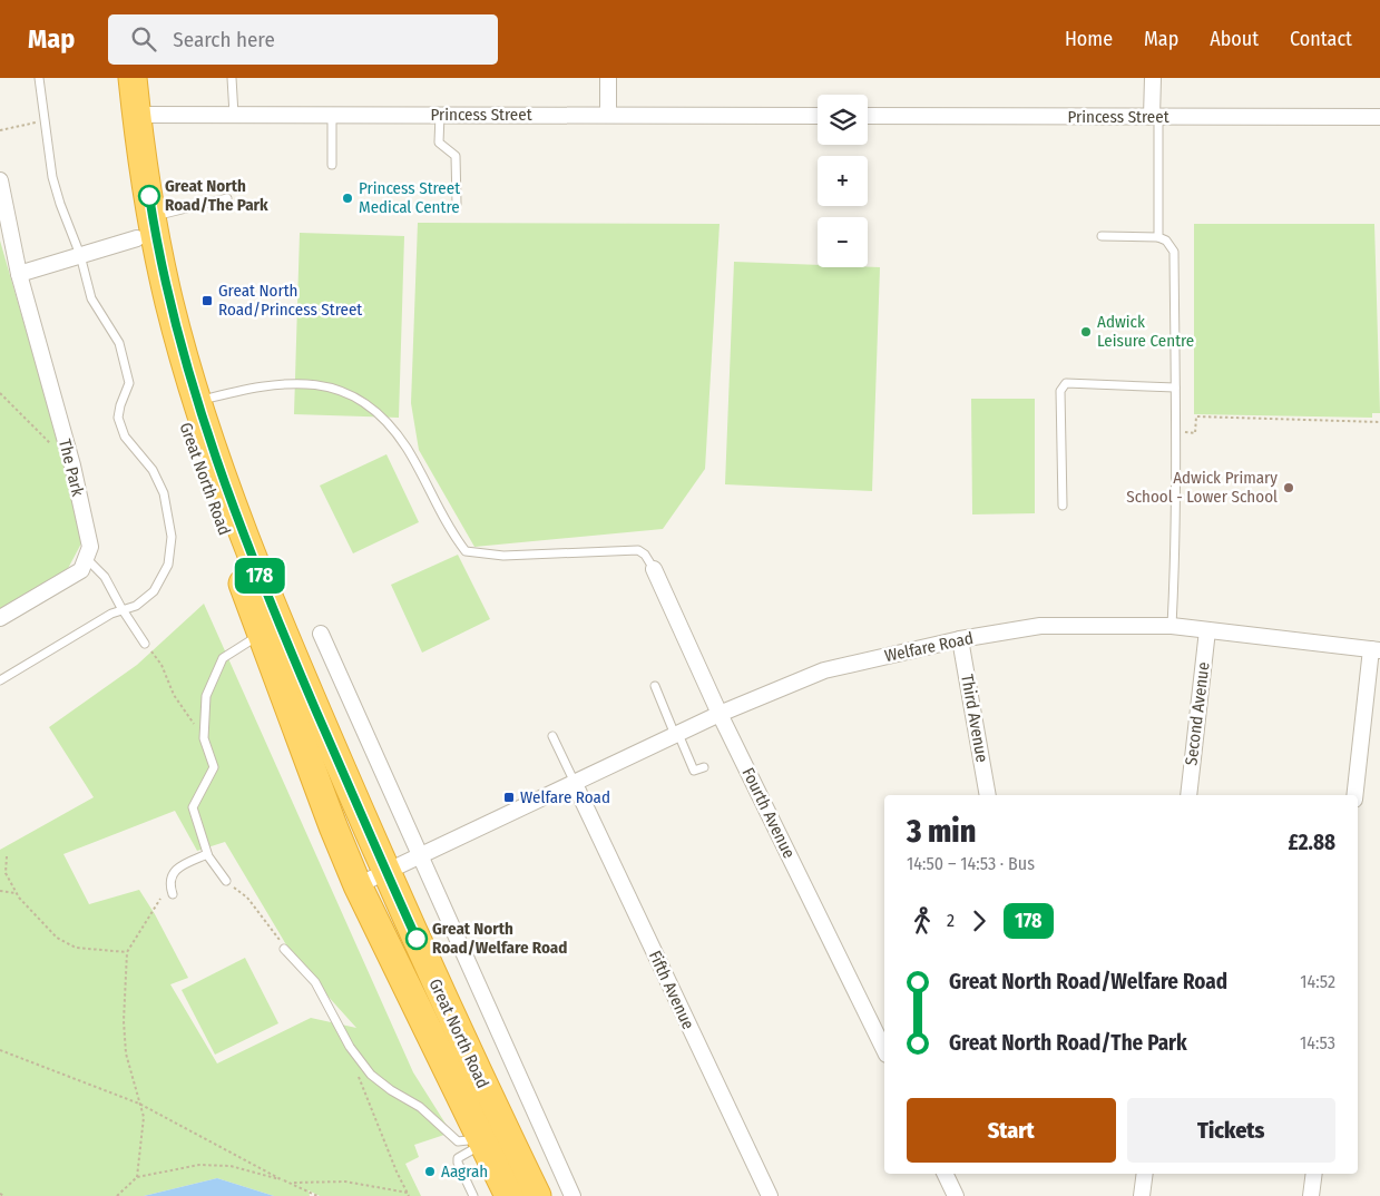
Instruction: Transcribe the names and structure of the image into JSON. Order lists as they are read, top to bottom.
{
  "streets": {
    "highway": ["Great North Road"],
    "street": [
      "Princess Street",
      "The Park",
      "Welfare Road",
      "Second Avenue",
      "Third Avenue",
      "Fourth Avenue",
      "Fifth Avenue"
    ]
  },
  "crossings": [
    ["Princess Street", "Great North Road"],
    ["Great North Road", "Welfare Road"],
    ["Welfare Road", "Second Avenue"],
    ["Welfare Road", "Third Avenue"],
    ["Welfare Road", "Fourth Avenue"],
    ["Welfare Road", "Fifth Avenue"]
  ],
  "places": {
    "other": [
      "Great North Road/The Park",
      "Princess Street Medical Centre",
      "Adwick Leisure Centre",
      "Adwick Primary School - Lower School",
      "Great North Road/Welfare Road",
      "Aagrah"
    ],
    "transit": ["Great North Road/Princess Street", "Welfare Road"]
  },
  "lines": ["bus line 178"],
  "page": {
    "header": "Map",
    "search": "Search here",
    "nav": [
      "Home",
      "Map",
      "About",
      "Contact"
    ],
    "on_map": "178",
    "map_buttons": ["+", "−"],
    "heading": ["3 min", "14:50 – 14:53 · Bus", "£2.88"],
    "legs": ["2", "178"],
    "list": [
      {
        "name": "Great North Road/Welfare Road",
        "value": "14:52"
      },
      {
        "name": "Great North Road/The Park",
        "value": "14:53"
      }
    ],
    "buttons": ["Start", "Tickets"]
  }
}
